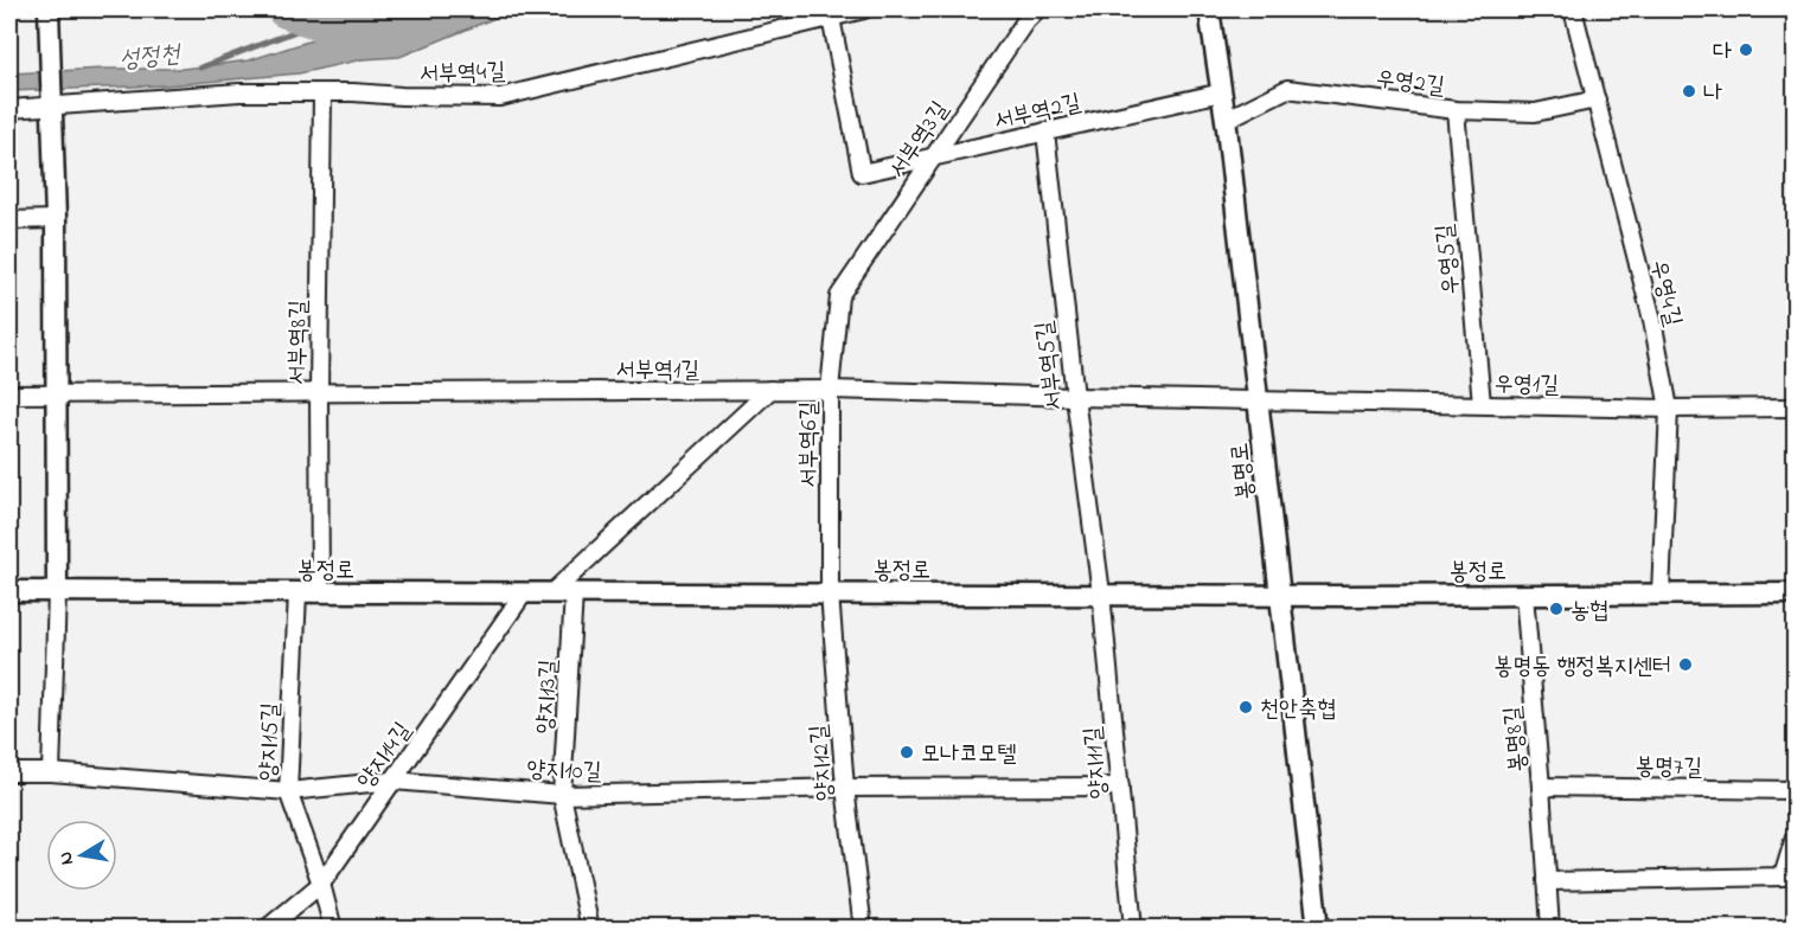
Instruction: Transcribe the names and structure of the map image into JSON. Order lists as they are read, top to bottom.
{
  "streets": {
    "street": [
      "서부역4길",
      "우영2길",
      "서부역2길",
      "서부역3길",
      "우영5길",
      "우영4길",
      "서부역8길",
      "서부역5길",
      "서부역1길",
      "우영1길",
      "서부역6길",
      "봉명로",
      "봉정로",
      "양지13길",
      "봉명8길",
      "양지15길",
      "양지14길",
      "양지12길",
      "양지11길",
      "봉명7길",
      "양지10길"
    ]
  },
  "crossings": [
    ["서부역4길", "서부역2길"],
    ["서부역4길", "서부역8길"],
    ["우영2길", "우영5길"],
    ["우영2길", "우영4길"],
    ["우영2길", "봉명로"],
    ["서부역2길", "서부역3길"],
    ["서부역2길", "서부역5길"],
    ["서부역2길", "봉명로"],
    ["서부역3길", "서부역6길"],
    ["우영5길", "우영1길"],
    ["우영4길", "우영1길"],
    ["우영4길", "봉정로"],
    ["서부역8길", "서부역1길"],
    ["서부역8길", "봉정로"],
    ["서부역5길", "서부역1길"],
    ["서부역5길", "봉정로"],
    ["서부역5길", "양지11길"],
    ["서부역1길", "우영1길"],
    ["서부역1길", "서부역6길"],
    ["서부역1길", "봉명로"],
    ["우영1길", "봉명로"],
    ["서부역6길", "봉정로"],
    ["서부역6길", "양지12길"],
    ["봉명로", "봉정로"],
    ["봉정로", "양지13길"],
    ["봉정로", "봉명8길"],
    ["봉정로", "양지15길"],
    ["봉정로", "양지14길"],
    ["봉정로", "양지12길"],
    ["봉정로", "양지11길"],
    ["양지13길", "양지10길"],
    ["봉명8길", "봉명7길"],
    ["양지15길", "양지14길"],
    ["양지15길", "양지10길"],
    ["양지14길", "양지10길"],
    ["양지12길", "양지10길"],
    ["양지11길", "양지10길"]
  ],
  "water": ["성정천"],
  "places": [
    "다",
    "나",
    "농협",
    "봉명동 행정복지센터",
    "천안축협",
    "모나코모텔"
  ],
  "north": "left"
}
